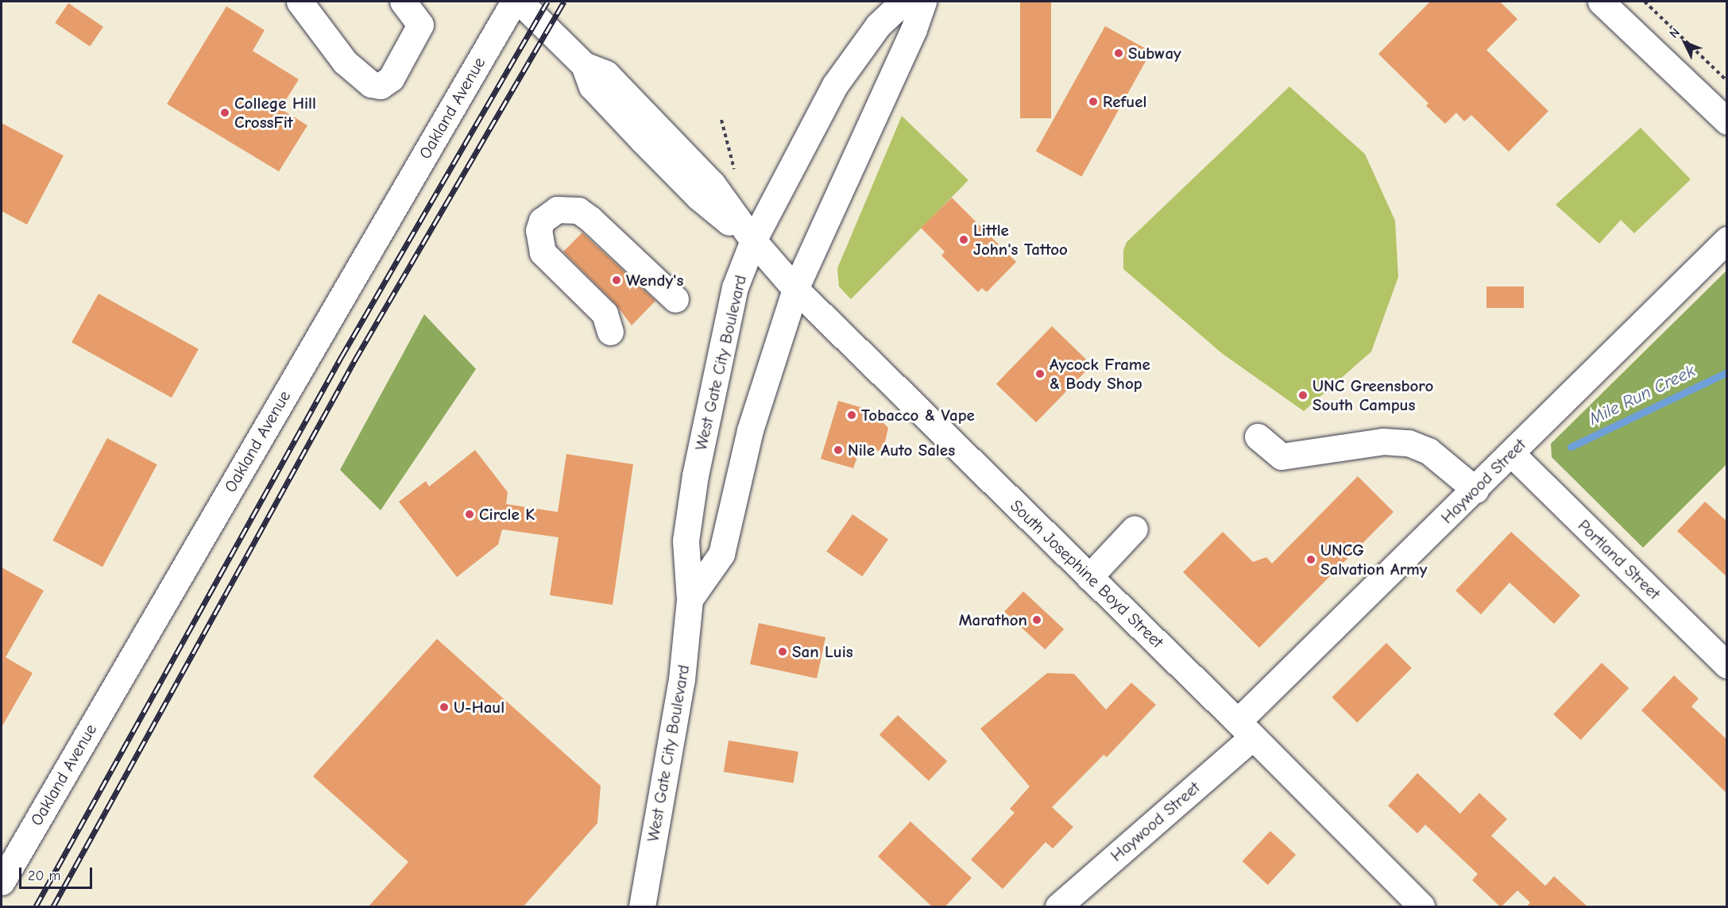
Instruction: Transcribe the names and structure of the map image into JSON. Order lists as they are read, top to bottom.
{
  "streets": {
    "main road": [
      "Oakland Avenue",
      "West Gate City Boulevard",
      "Haywood Street",
      "Portland Street",
      "South Josephine Boyd Street"
    ]
  },
  "crossings": [
    ["West Gate City Boulevard", "South Josephine Boyd Street"],
    ["Haywood Street", "Portland Street"],
    ["Haywood Street", "South Josephine Boyd Street"]
  ],
  "water": ["Mile Run Creek"],
  "places": [
    "Subway",
    "Refuel",
    "College Hill CrossFit",
    "Little John's Tattoo",
    "Wendy's",
    "Aycock Frame & Body Shop",
    "UNC Greensboro South Campus",
    "Tobacco & Vape",
    "Nile Auto Sales",
    "Circle K",
    "UNCG Salvation Army",
    "Marathon",
    "San Luis",
    "U-Haul"
  ],
  "scale_bar": "20 m",
  "north": "top left"
}
